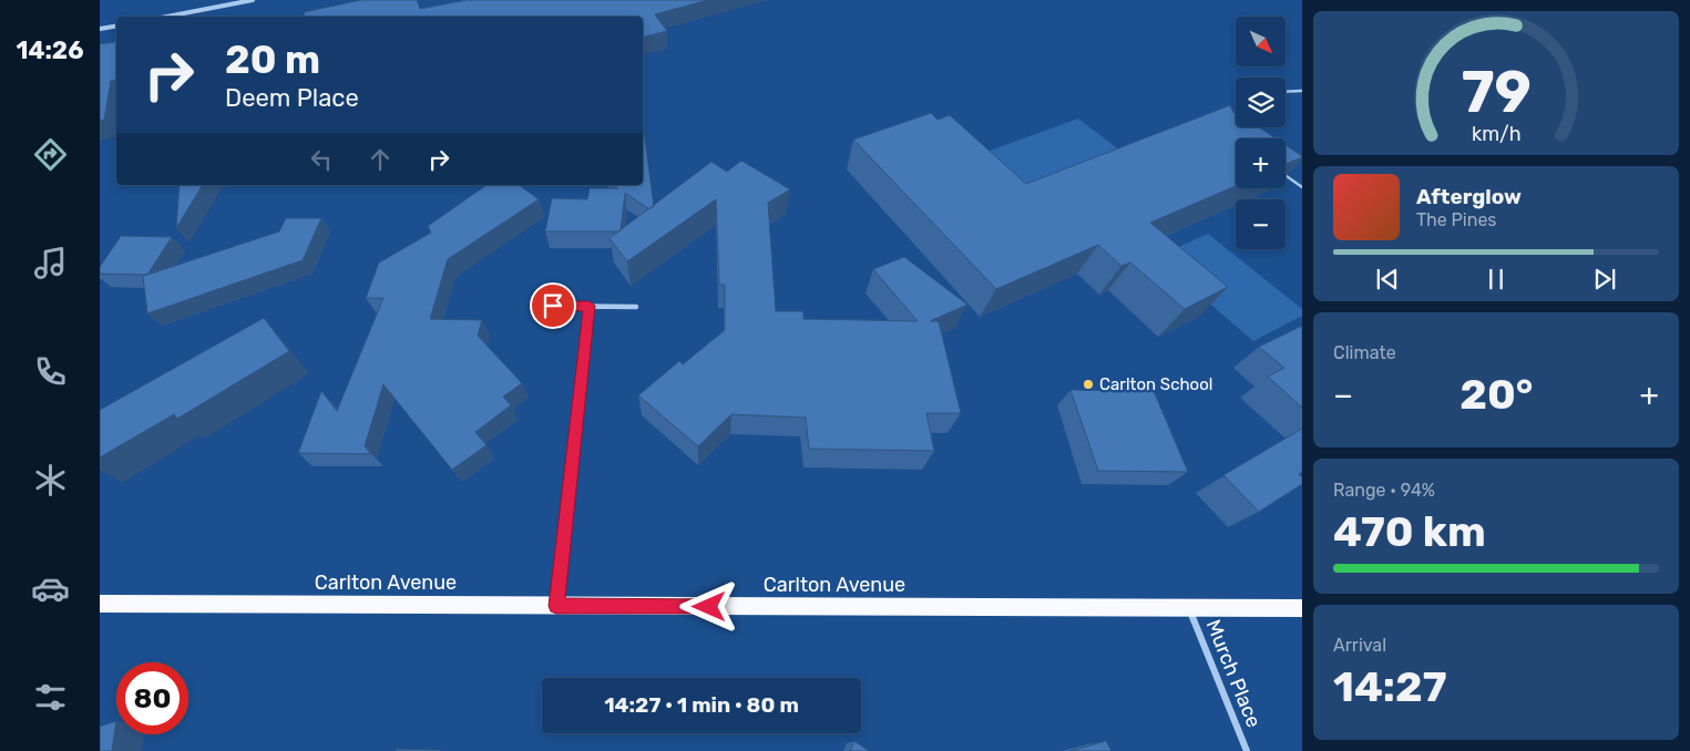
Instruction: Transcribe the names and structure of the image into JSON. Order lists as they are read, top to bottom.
{
  "streets": {
    "highway": ["Carlton Avenue"],
    "street": ["Murch Place"]
  },
  "crossings": [
    ["Carlton Avenue", "Murch Place"]
  ],
  "places": ["Carlton School"],
  "north": "bottom right",
  "page": {
    "tabs": "14:26",
    "map_buttons": ["+", "−"],
    "turn": ["20 m", "Deem Place"],
    "song": ["Afterglow", "The Pines"],
    "tile": [
      "Climate",
      ["Range · 94%", "470 km"],
      ["Arrival", "14:27"]
    ],
    "heat": ["−", "20°", "+"],
    "limit": "80",
    "trip": "14:27 · 1 min · 80 m",
    "gauge": ["79", "km/h"]
  }
}
